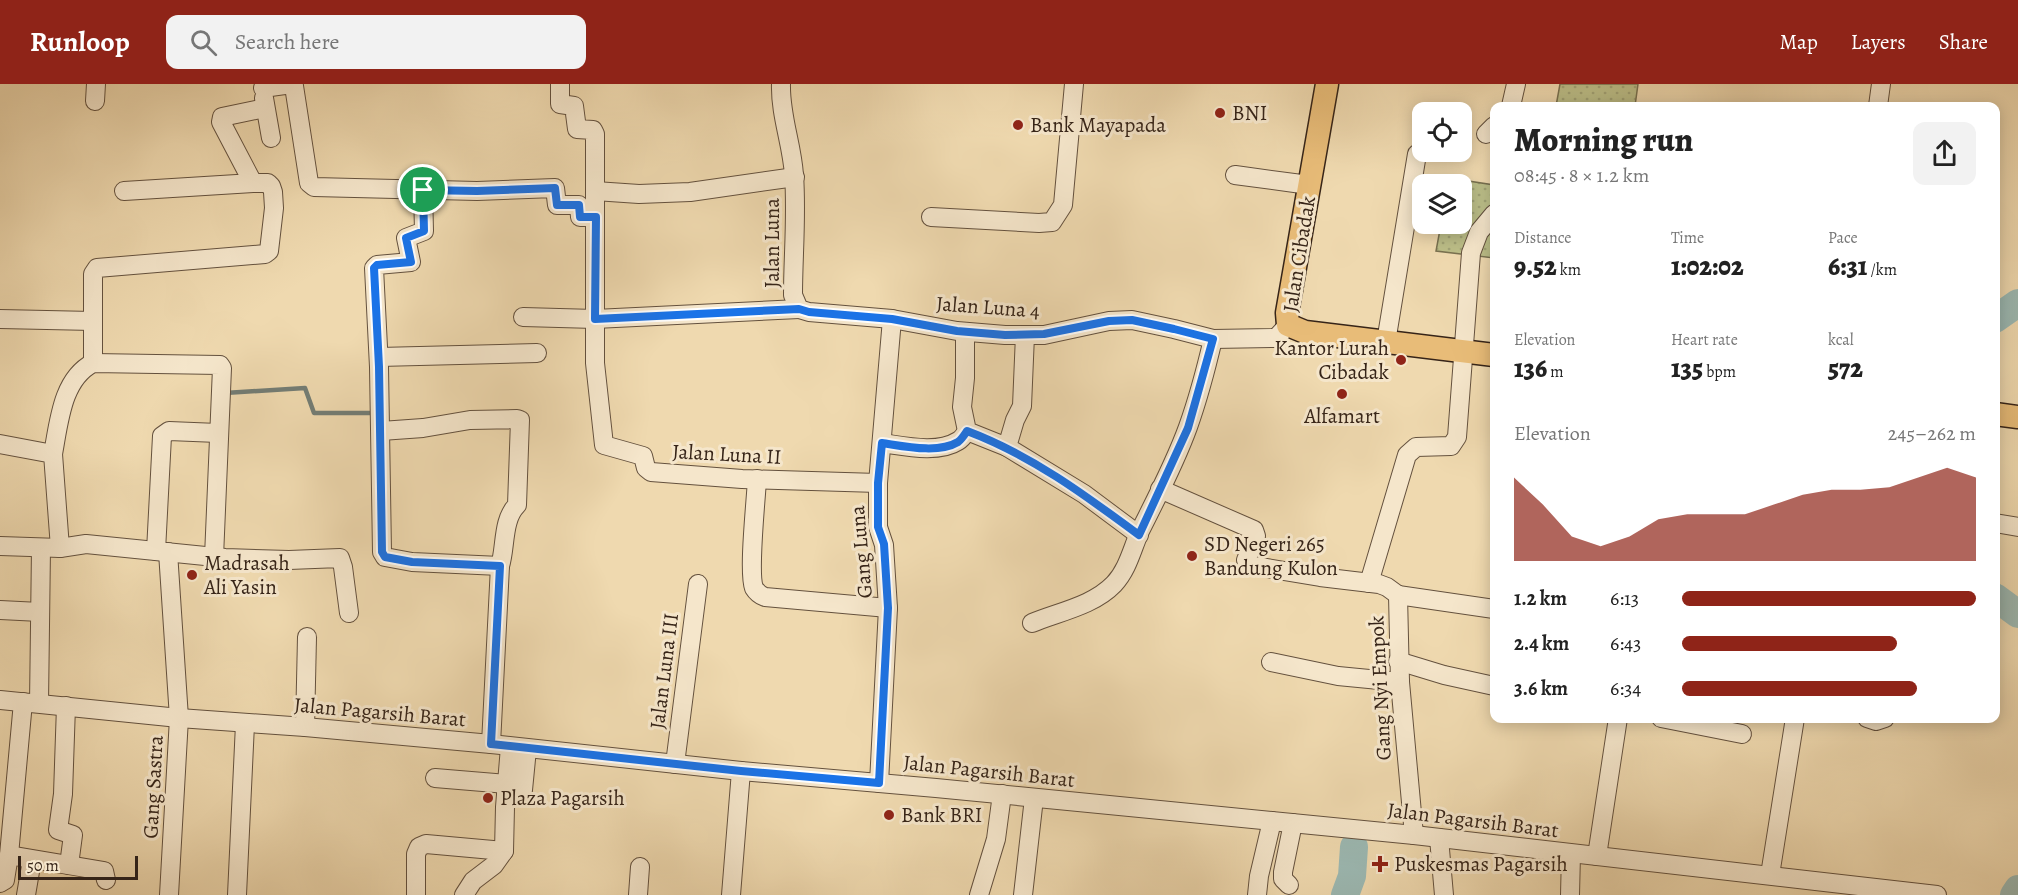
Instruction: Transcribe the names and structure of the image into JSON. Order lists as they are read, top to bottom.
{
  "streets": {
    "main road": ["Jalan Cibadak"],
    "street": [
      "Jalan Luna",
      "Jalan Luna 4",
      "Jalan Luna II",
      "Gang Luna",
      "Jalan Luna III",
      "Gang Nyi Empok",
      "Jalan Pagarsih Barat",
      "Gang Sastra"
    ]
  },
  "crossings": [
    ["Jalan Luna", "Jalan Luna 4"],
    ["Jalan Luna", "Gang Luna"],
    ["Jalan Cibadak", "Jalan Luna 4"],
    ["Jalan Luna 4", "Gang Luna"],
    ["Jalan Luna II", "Gang Luna"],
    ["Gang Luna", "Jalan Pagarsih Barat"],
    ["Jalan Luna III", "Jalan Pagarsih Barat"],
    ["Gang Nyi Empok", "Jalan Pagarsih Barat"],
    ["Jalan Pagarsih Barat", "Gang Sastra"]
  ],
  "places": {
    "other": [
      "BNI",
      "Bank Mayapada",
      "Kantor Lurah Cibadak",
      "Alfamart",
      "SD Negeri 265 Bandung Kulon",
      "Madrasah Ali Yasin",
      "Plaza Pagarsih",
      "Bank BRI"
    ],
    "health": ["Puskesmas Pagarsih"]
  },
  "scale_bar": "50 m",
  "page": {
    "header": "Runloop",
    "search": "Search here",
    "nav": ["Map", "Layers", "Share"],
    "heading": ["Morning run", "08:45 · 8 × 1.2 km"],
    "stats": [
      ["Distance", "9.52 km"],
      ["Time", "1:02:02"],
      ["Pace", "6:31 /km"],
      ["Elevation", "136 m"],
      ["Heart rate", "135 bpm"],
      ["kcal", "572"]
    ],
    "chart": ["Elevation", "245–262 m"],
    "list": [
      {
        "name": "1.2 km",
        "note": "6:13"
      },
      {
        "name": "2.4 km",
        "note": "6:43"
      },
      {
        "name": "3.6 km",
        "note": "6:34"
      }
    ],
    "scale": "50 m"
  }
}
